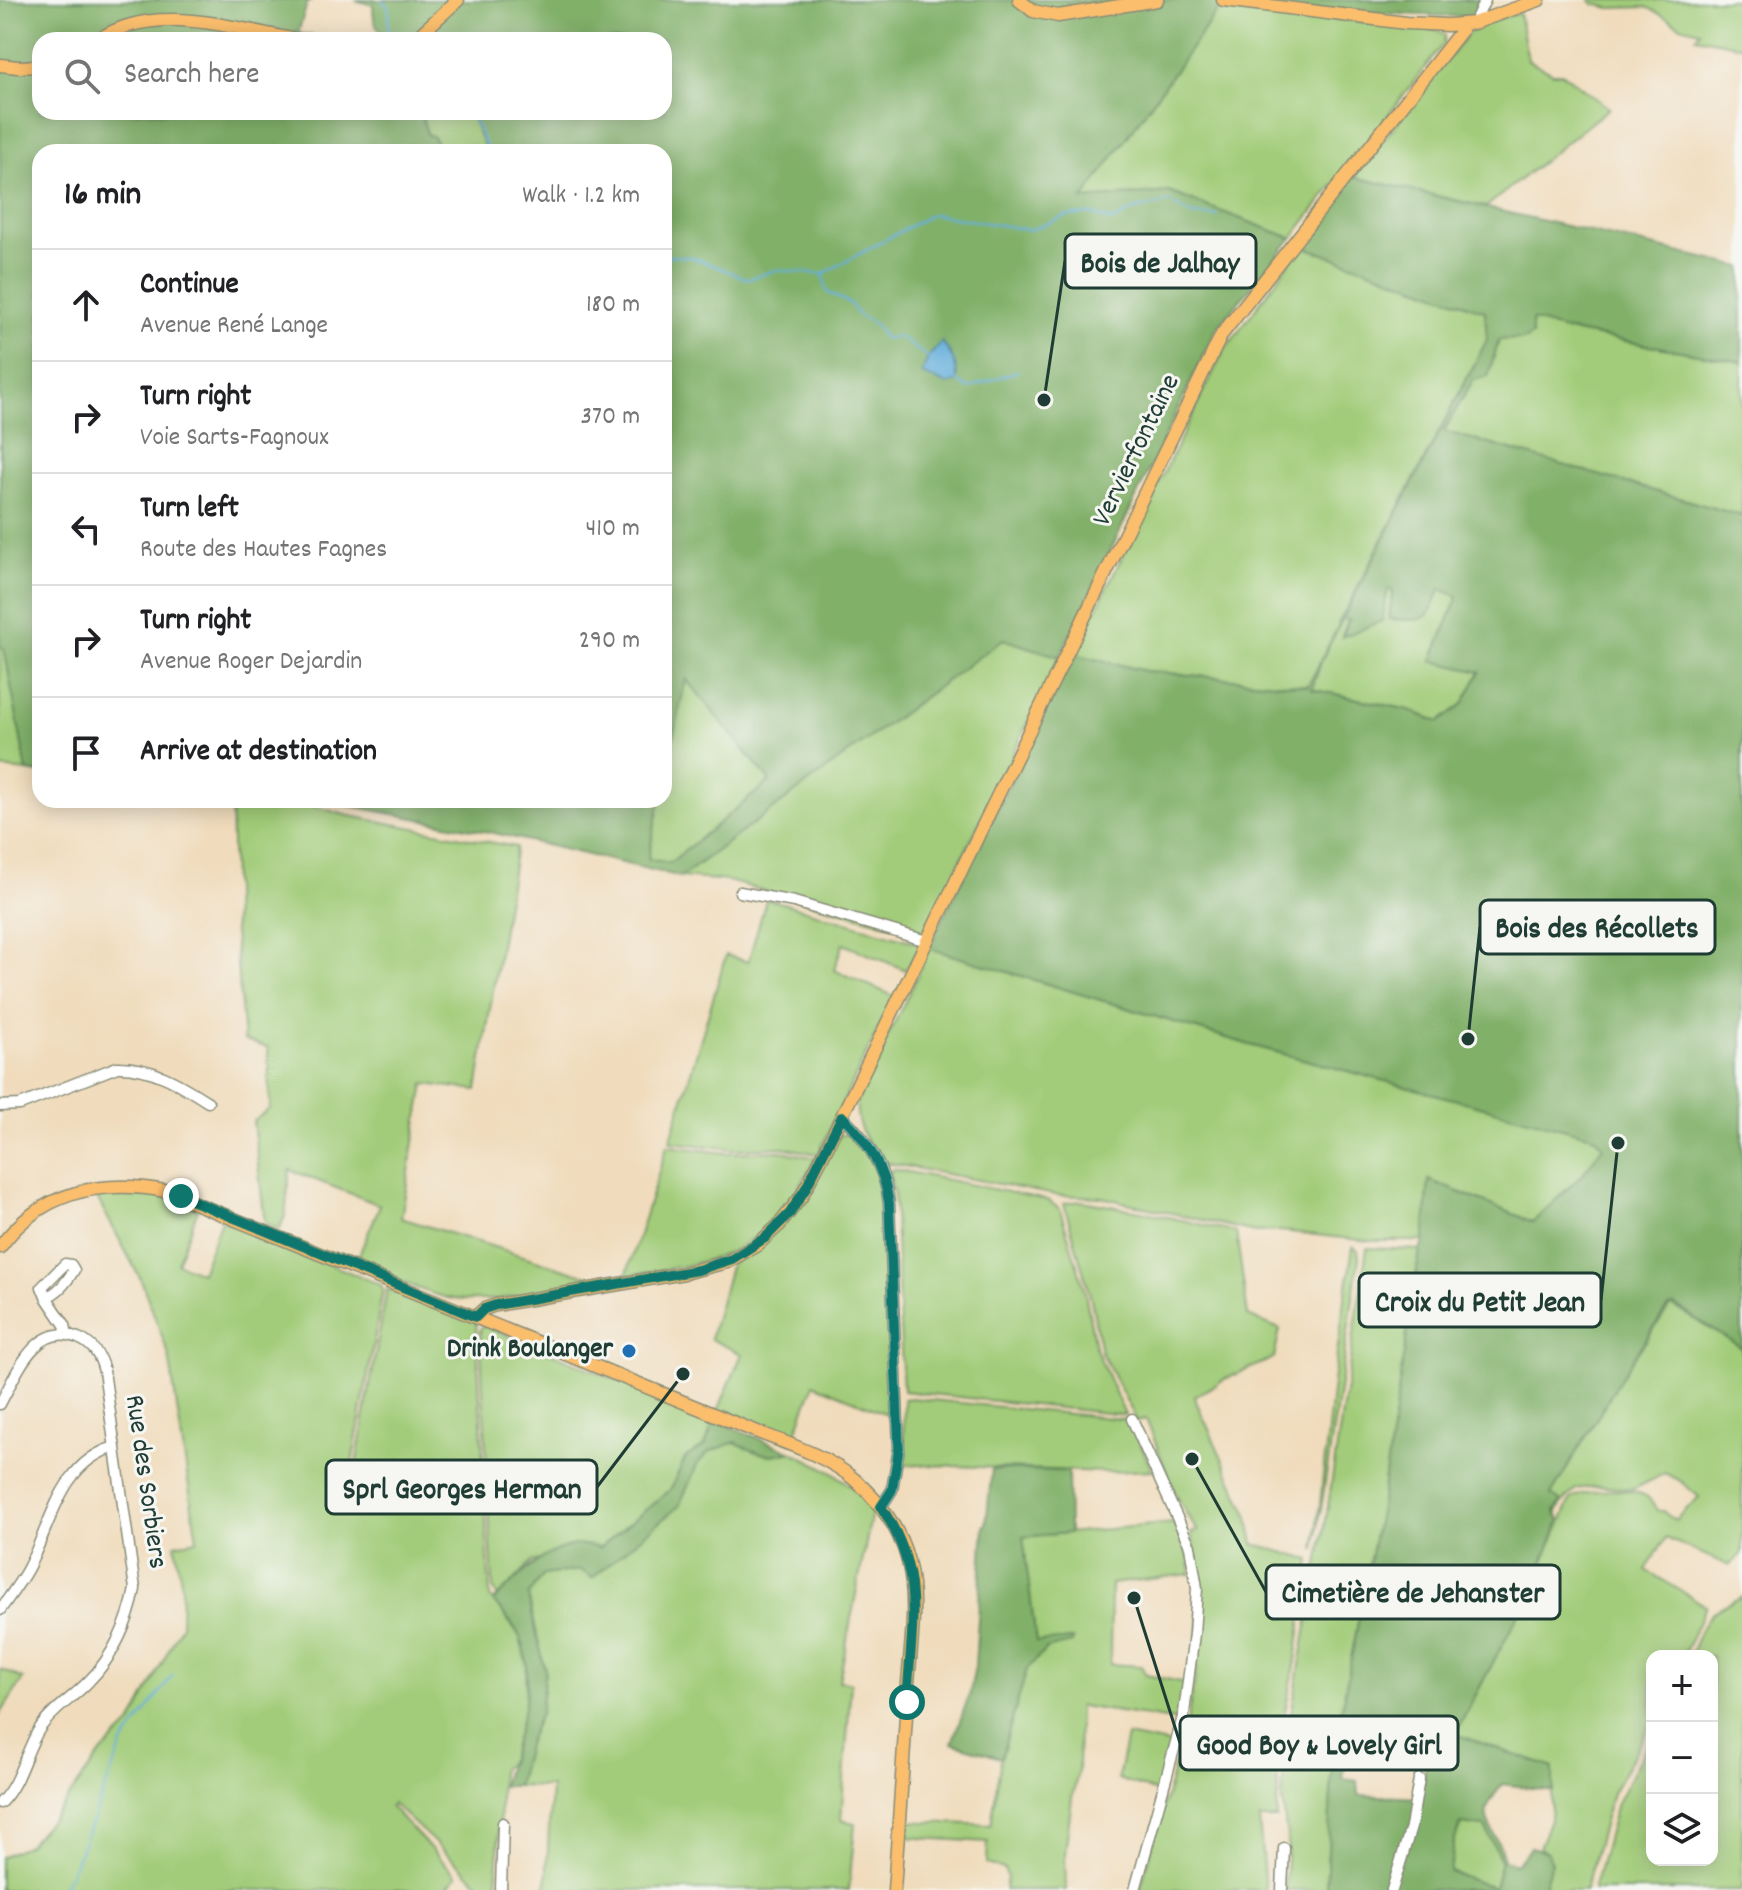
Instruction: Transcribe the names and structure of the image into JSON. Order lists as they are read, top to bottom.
{
  "streets": {
    "main road": ["Vervierfontaine"],
    "street": ["Rue des Sorbiers"]
  },
  "places": [
    "Bois de Jalhay",
    "Bois des Récollets",
    "Croix du Petit Jean",
    "Drink Boulanger",
    "Sprl Georges Herman",
    "Cimetière de Jehanster",
    "Good Boy & Lovely Girl"
  ],
  "page": {
    "search": "Search here",
    "heading": ["16 min", "Walk · 1.2 km"],
    "list": [
      ["Continue", "Avenue René Lange", "180 m"],
      ["Turn right", "Voie Sarts-Fagnoux", "370 m"],
      ["Turn left", "Route des Hautes Fagnes", "410 m"],
      ["Turn right", "Avenue Roger Dejardin", "290 m"],
      "Arrive at destination"
    ],
    "map_buttons": ["+", "−"]
  }
}
